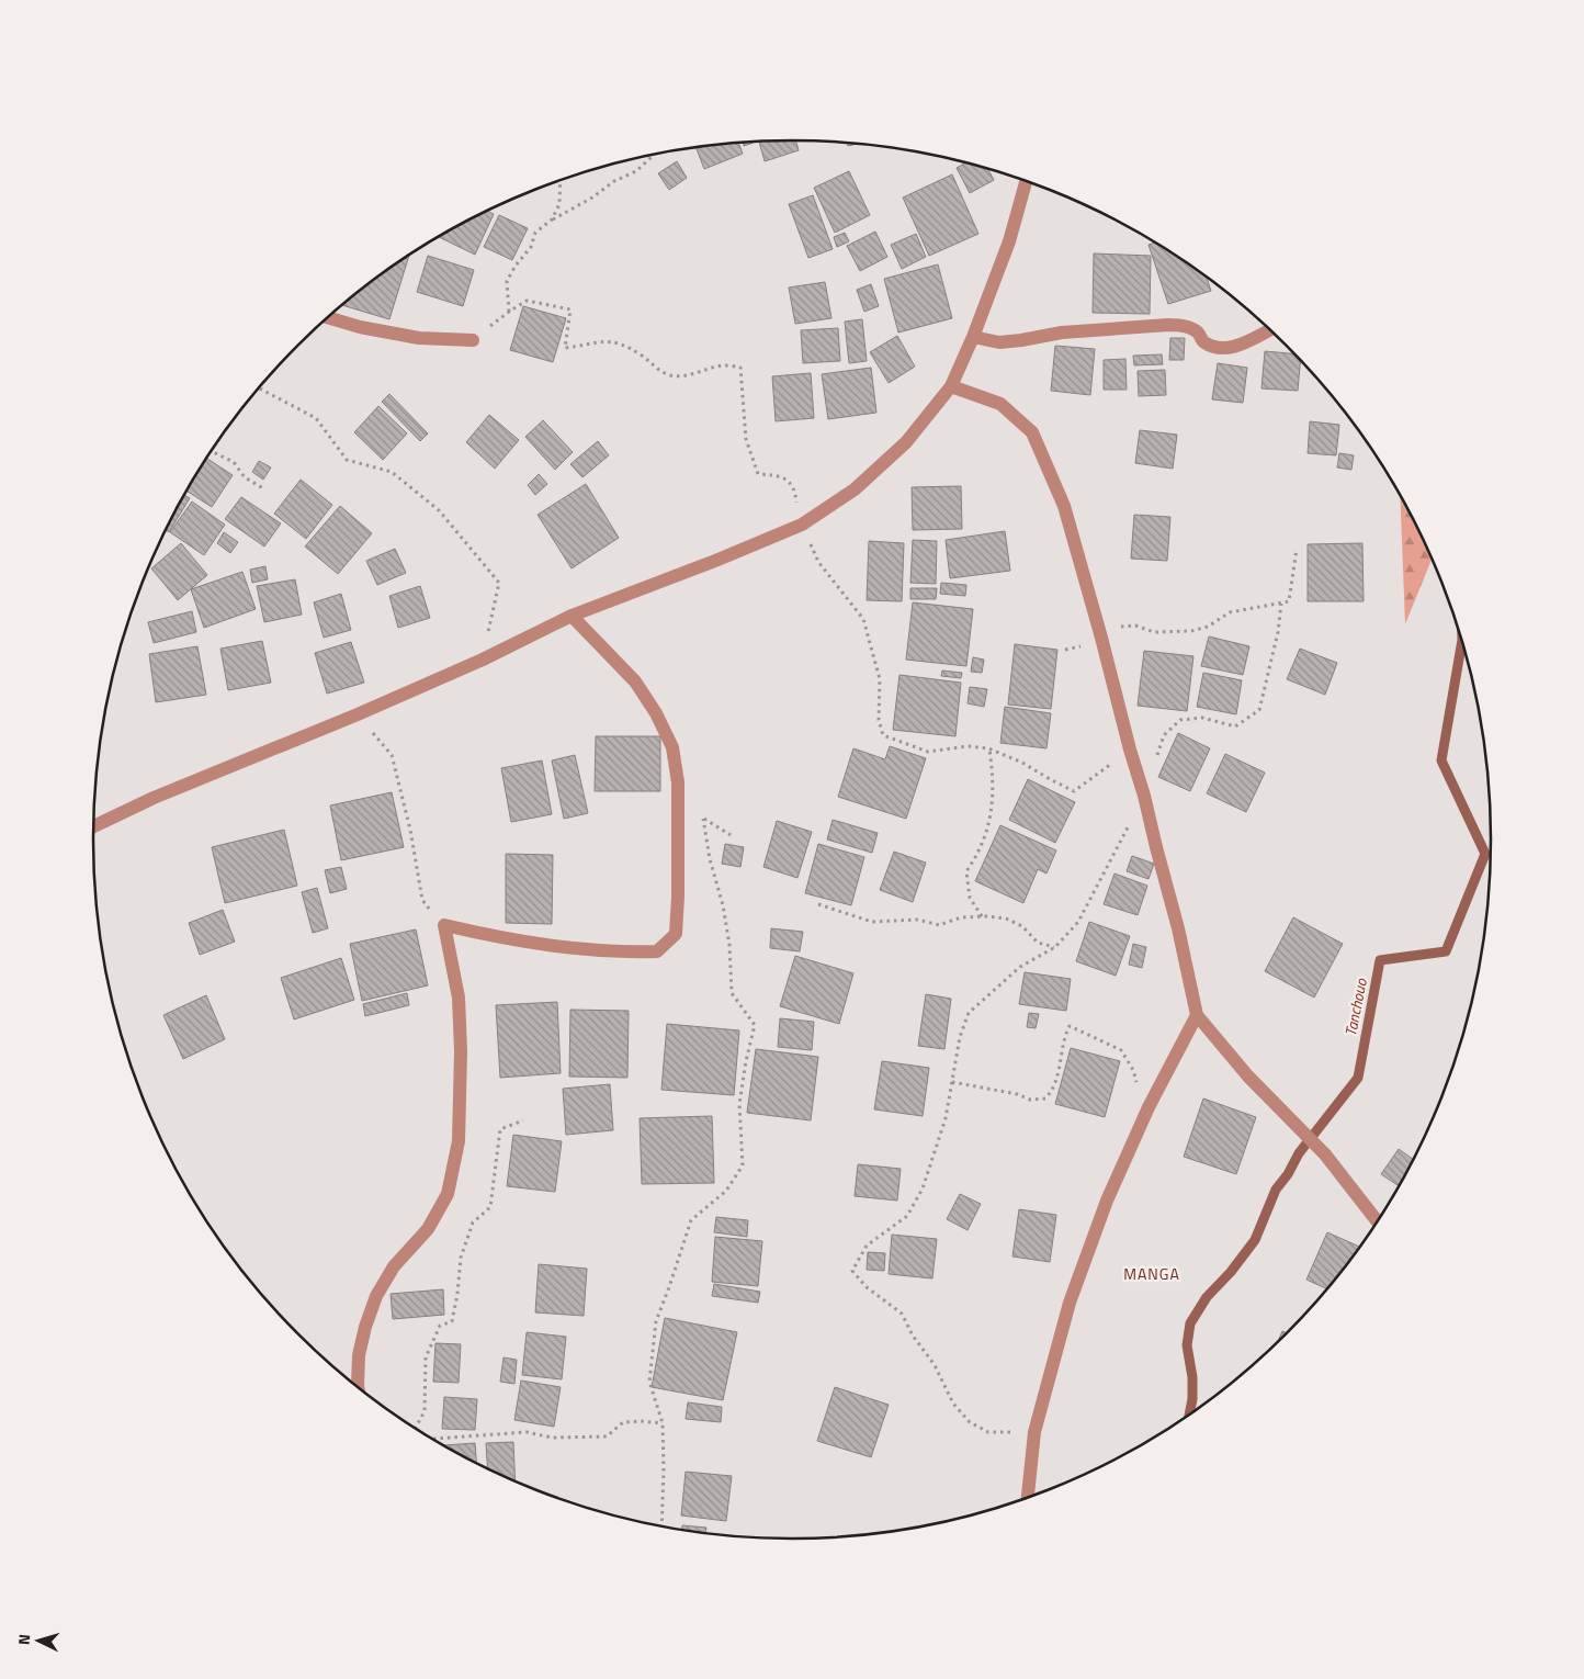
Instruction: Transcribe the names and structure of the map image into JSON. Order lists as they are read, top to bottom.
{
  "districts": ["MANGA"],
  "water": ["Tanchouo"],
  "north": "left"
}
